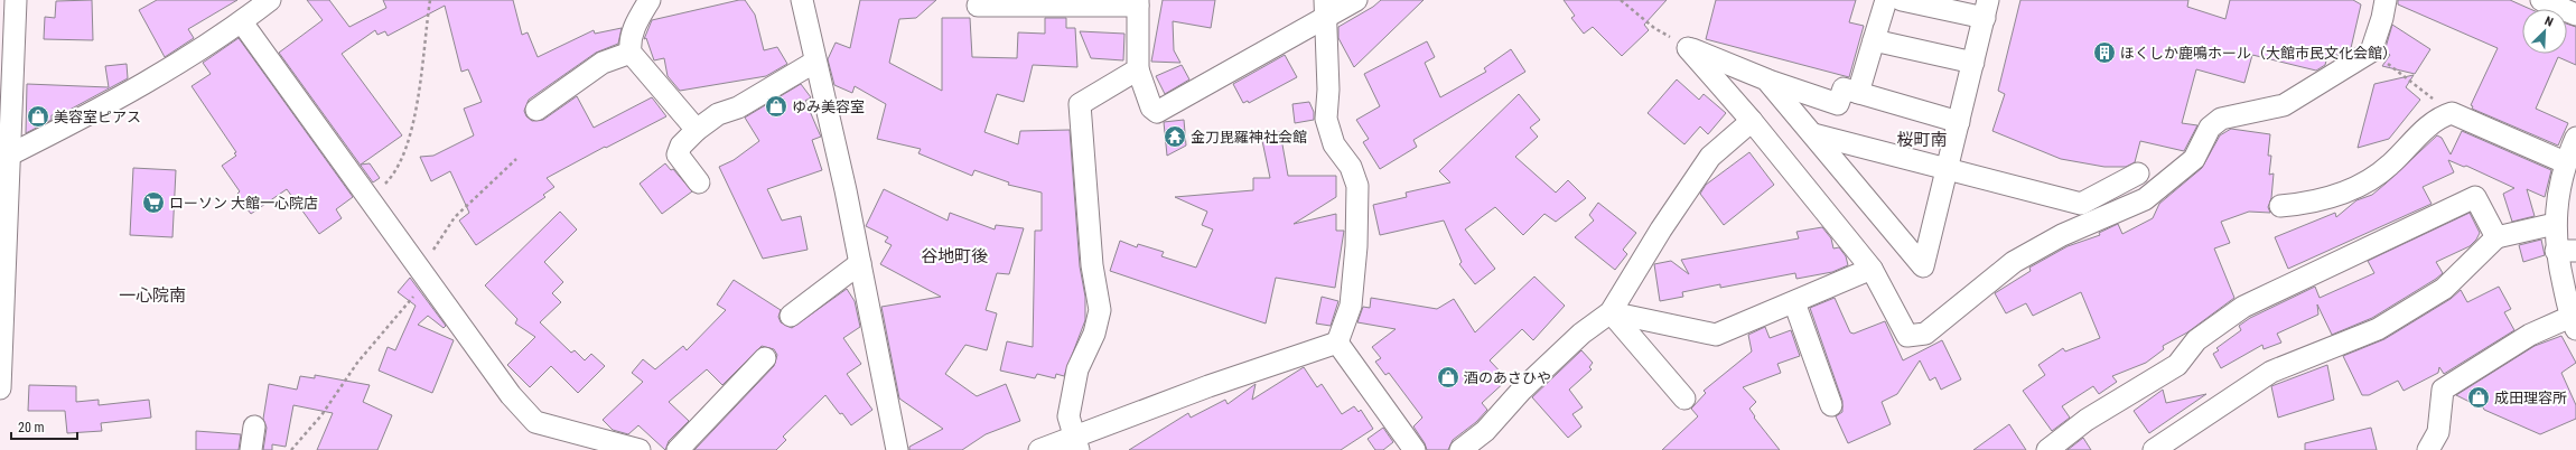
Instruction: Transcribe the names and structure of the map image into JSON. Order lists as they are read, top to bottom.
{
  "districts": ["桜町南", "谷地町後", "一心院南"],
  "places": {
    "building": ["ほくしか鹿鳴ホール（大館市民文化会館）"],
    "shop": [
      "ゆみ美容室",
      "美容室ピアス",
      "酒のあさひや",
      "成田理容所"
    ],
    "temple": ["金刀毘羅神社会館"],
    "supermarket": ["ローソン 大館一心院店"]
  },
  "scale_bar": "20 m",
  "north": "top right"
}
